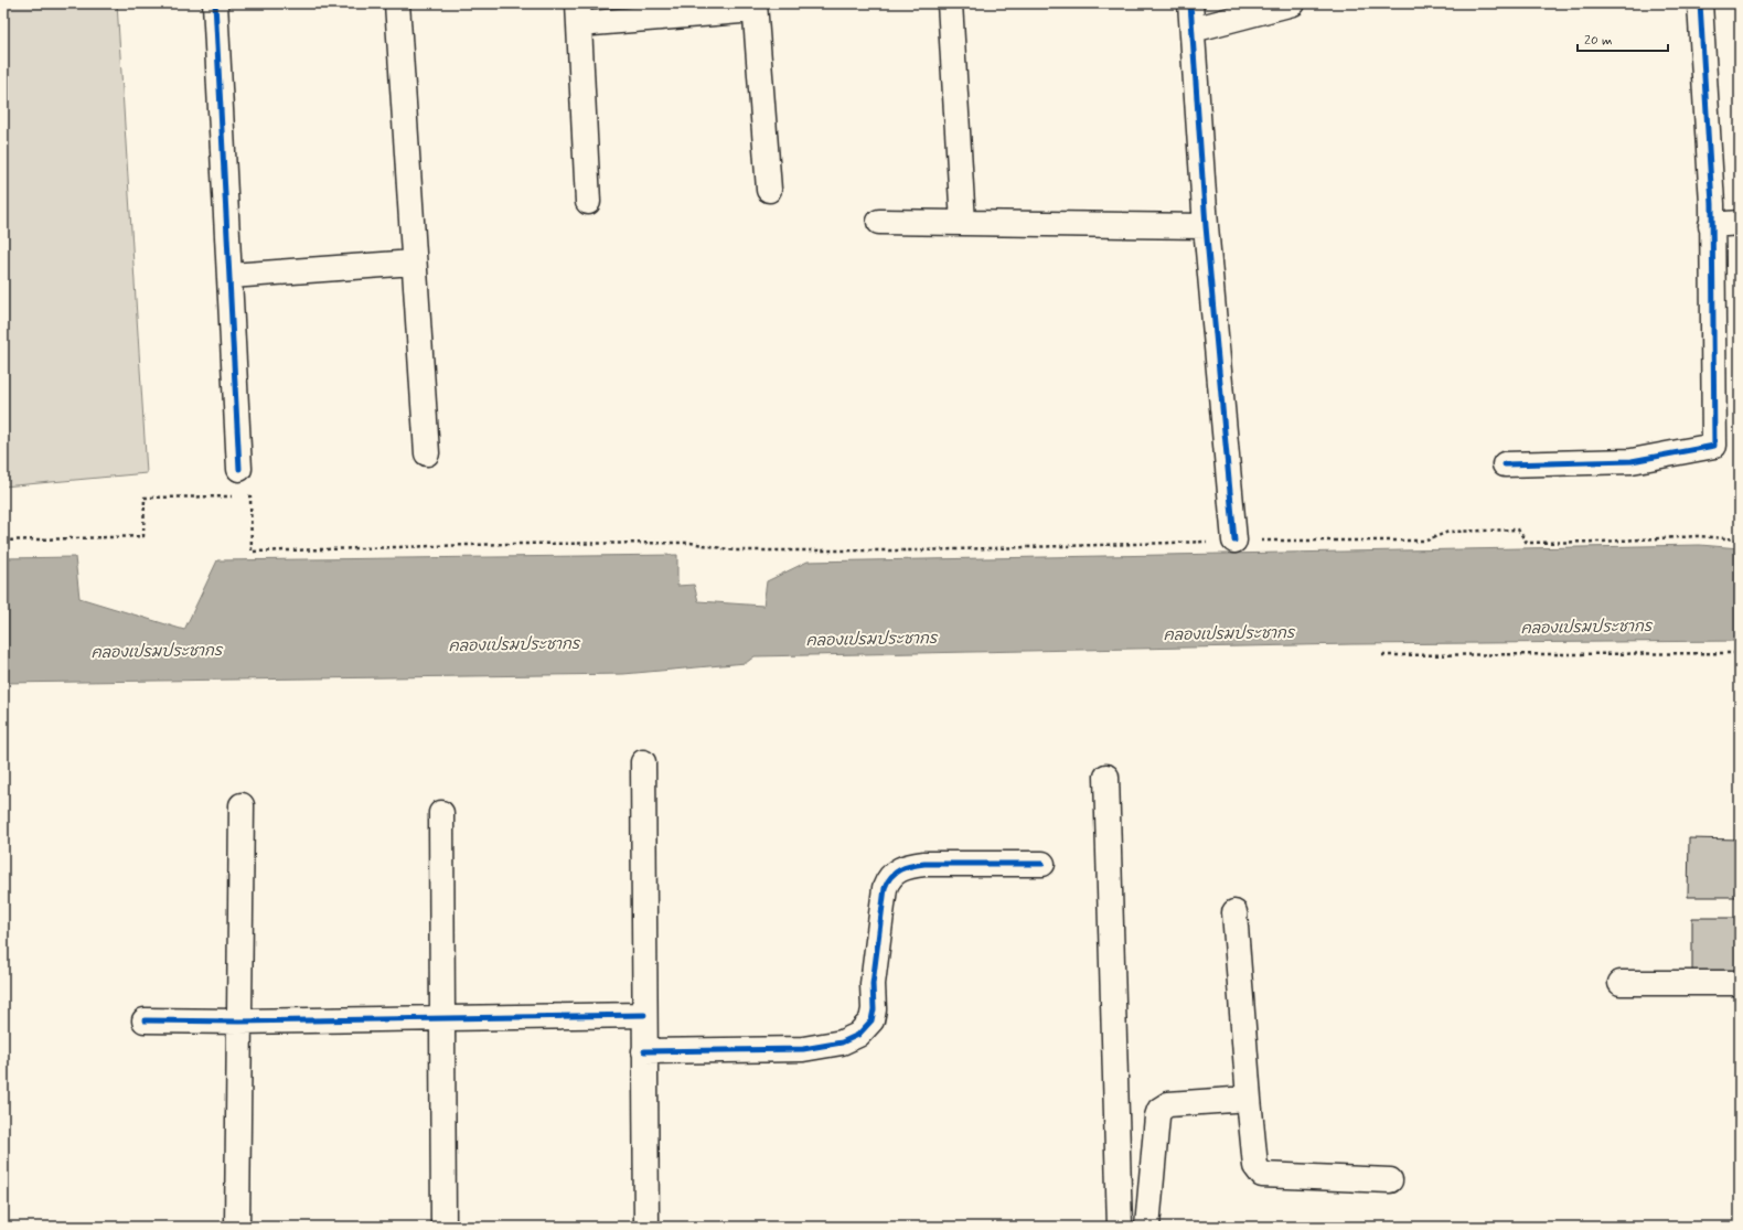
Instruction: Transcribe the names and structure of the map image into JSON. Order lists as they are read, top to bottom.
{
  "water": ["คลองเปรมประชากร"],
  "scale_bar": "20 m"
}
